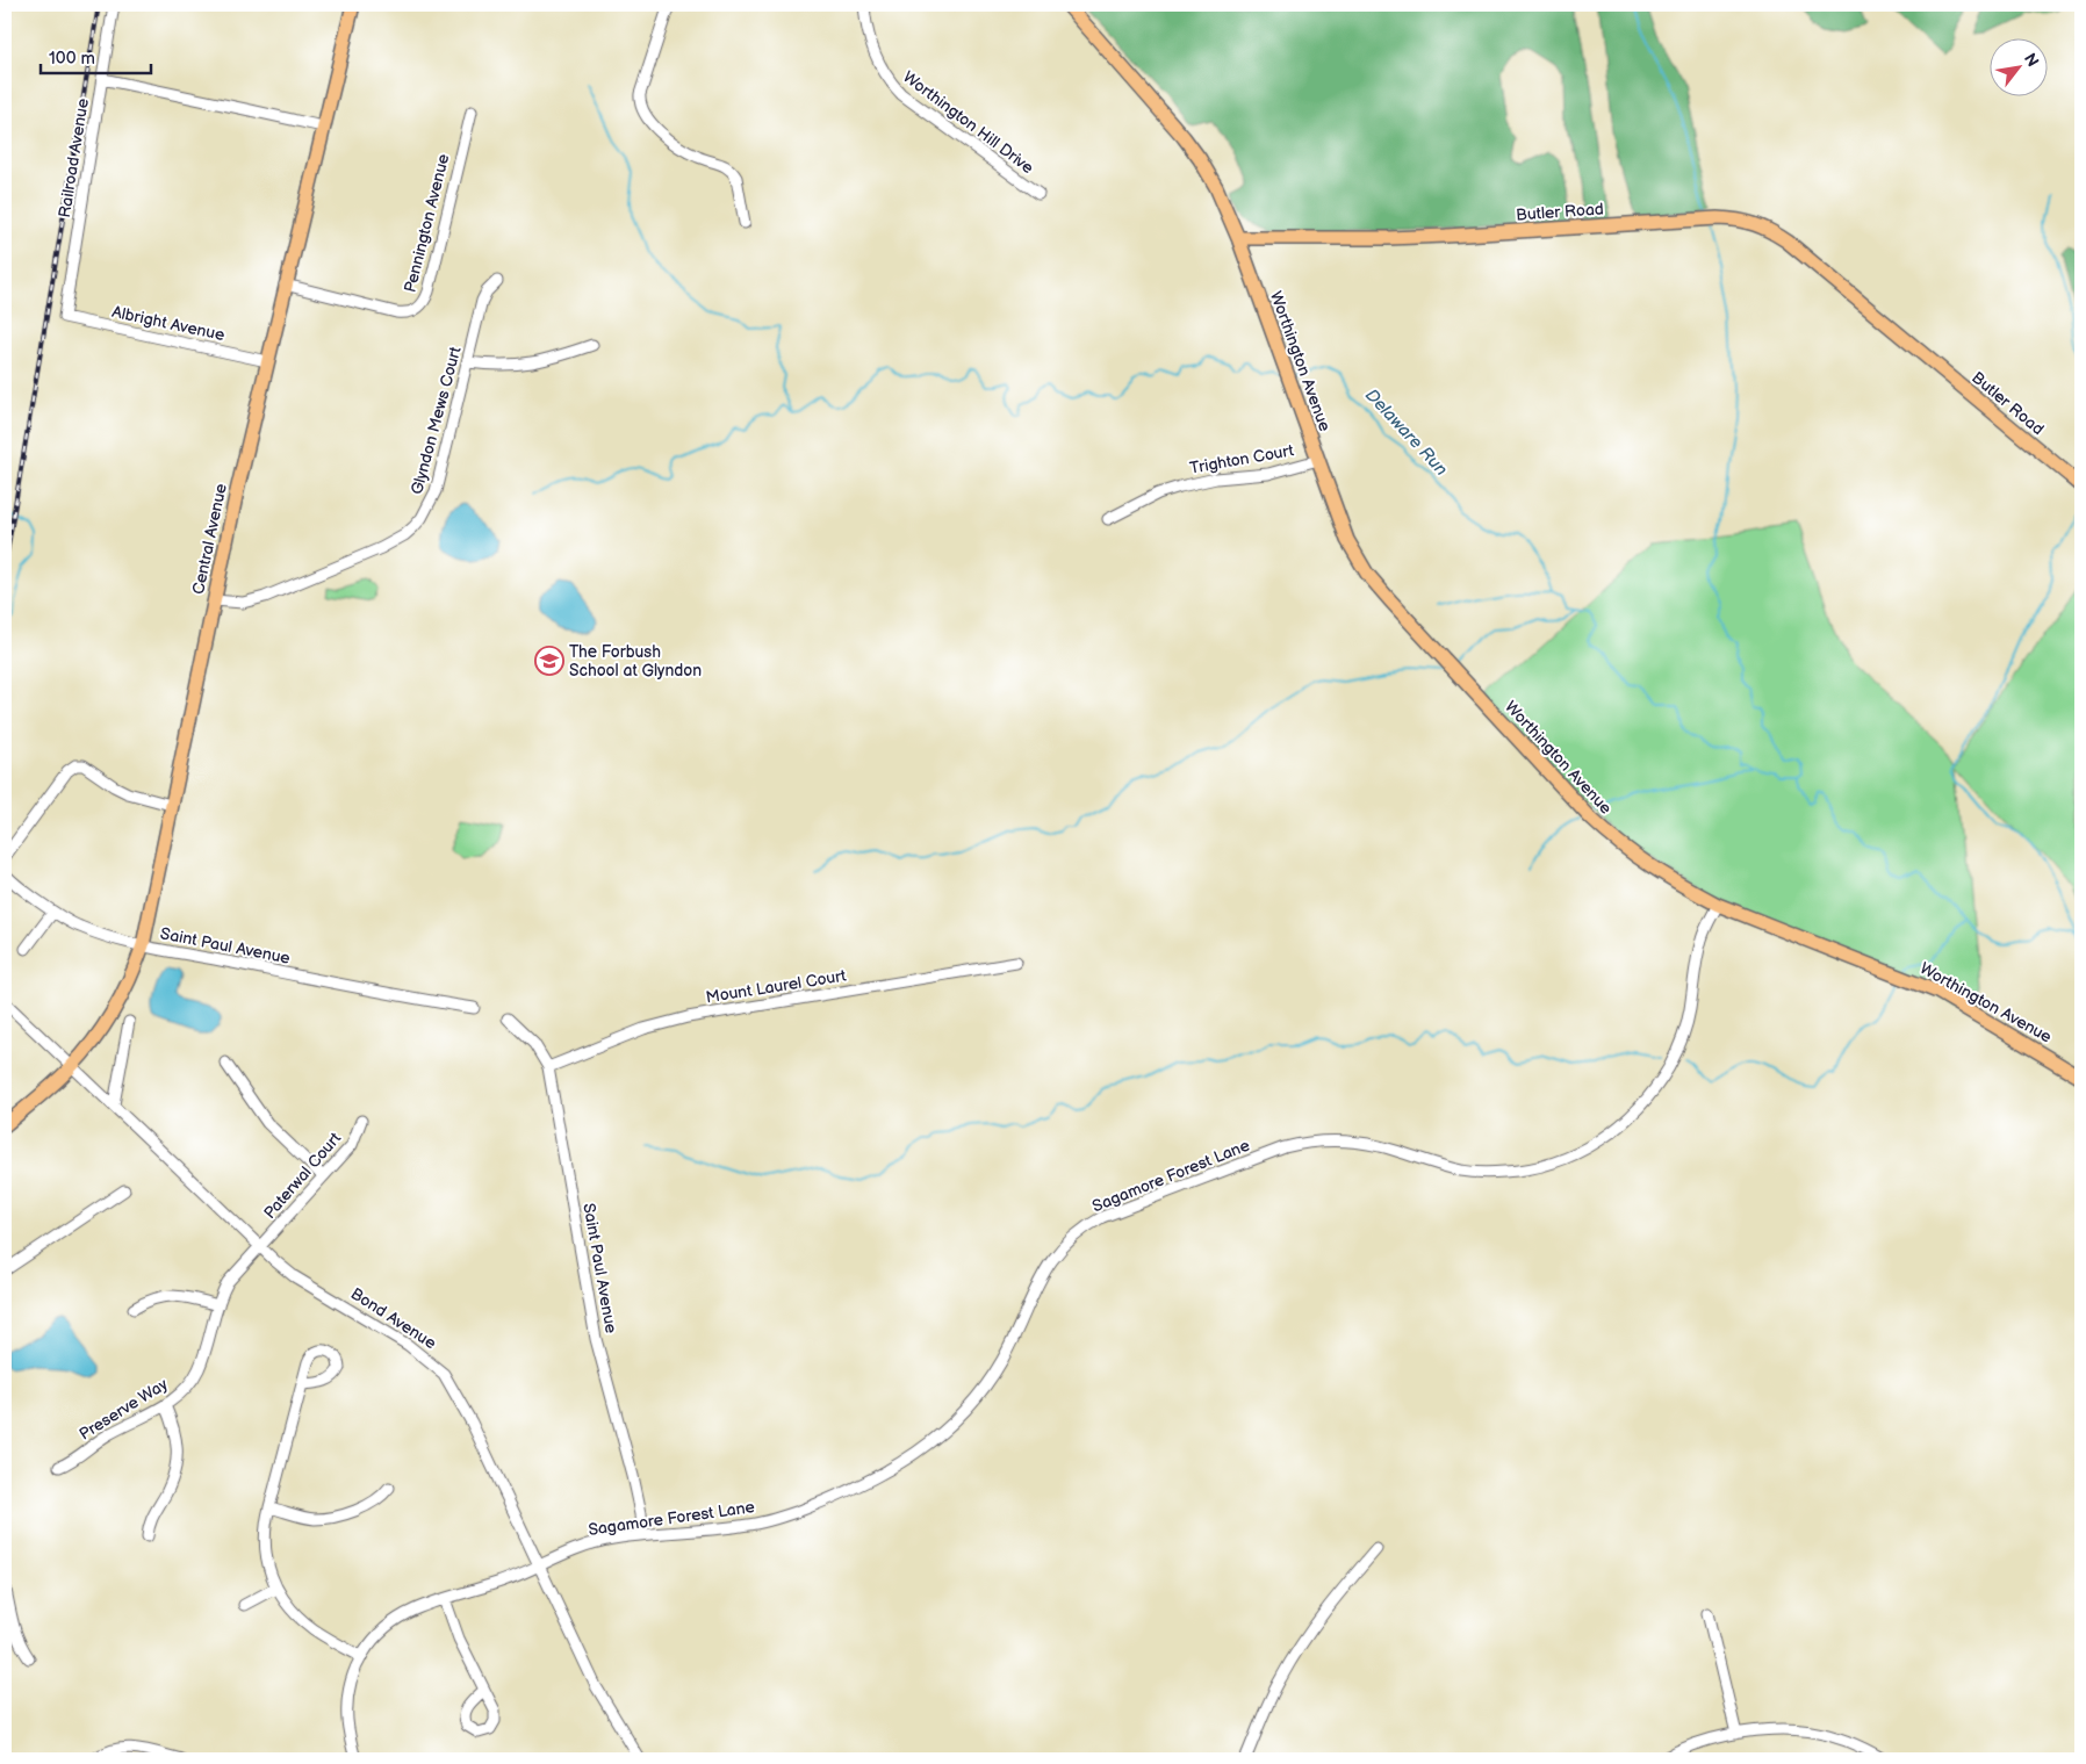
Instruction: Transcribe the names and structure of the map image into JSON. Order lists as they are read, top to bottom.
{
  "streets": {
    "main road": ["Butler Road", "Worthington Avenue", "Central Avenue"],
    "street": [
      "Worthington Hill Drive",
      "Railroad Avenue",
      "Pennington Avenue",
      "Albright Avenue",
      "Glyndon Mews Court",
      "Trighton Court",
      "Saint Paul Avenue",
      "Mount Laurel Court",
      "Paterwal Court",
      "Sagamore Forest Lane",
      "Bond Avenue",
      "Preserve Way"
    ]
  },
  "crossings": [
    ["Railroad Avenue", "Albright Avenue"],
    ["Butler Road", "Worthington Avenue"],
    ["Pennington Avenue", "Central Avenue"],
    ["Albright Avenue", "Central Avenue"],
    ["Worthington Avenue", "Trighton Court"],
    ["Worthington Avenue", "Sagamore Forest Lane"],
    ["Glyndon Mews Court", "Central Avenue"],
    ["Central Avenue", "Saint Paul Avenue"],
    ["Central Avenue", "Bond Avenue"],
    ["Saint Paul Avenue", "Mount Laurel Court"],
    ["Saint Paul Avenue", "Sagamore Forest Lane"],
    ["Paterwal Court", "Bond Avenue"],
    ["Paterwal Court", "Preserve Way"],
    ["Sagamore Forest Lane", "Bond Avenue"],
    ["Bond Avenue", "Preserve Way"]
  ],
  "water": ["Delaware Run"],
  "places": {
    "school or university": ["The Forbush School at Glyndon"]
  },
  "scale_bar": "100 m",
  "north": "top right"
}
